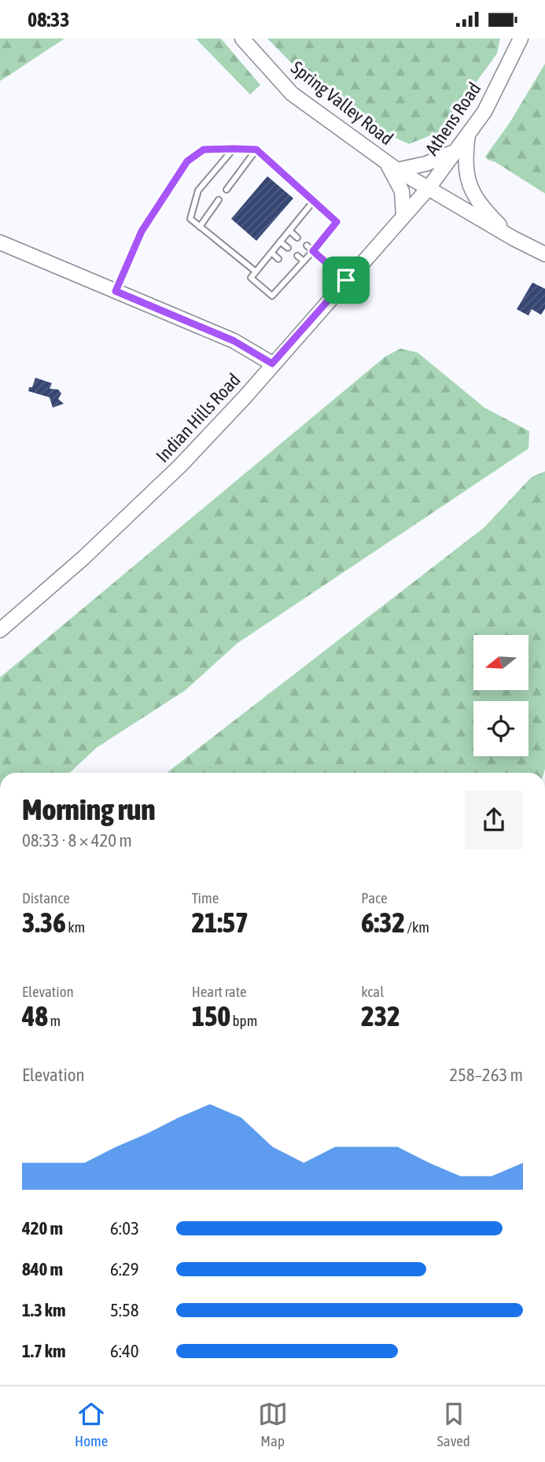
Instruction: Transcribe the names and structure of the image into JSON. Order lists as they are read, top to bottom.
{
  "streets": {
    "street": ["Spring Valley Road", "Athens Road", "Indian Hills Road"]
  },
  "crossings": [
    ["Spring Valley Road", "Athens Road"],
    ["Spring Valley Road", "Indian Hills Road"],
    ["Athens Road", "Indian Hills Road"]
  ],
  "north": "left",
  "page": {
    "status": "08:33",
    "heading": ["Morning run", "08:33 · 8 × 420 m"],
    "stats": [
      ["Distance", "3.36 km"],
      ["Time", "21:57"],
      ["Pace", "6:32 /km"],
      ["Elevation", "48 m"],
      ["Heart rate", "150 bpm"],
      ["kcal", "232"]
    ],
    "chart": ["Elevation", "258–263 m"],
    "list": [
      {
        "name": "420 m",
        "note": "6:03"
      },
      {
        "name": "840 m",
        "note": "6:29"
      },
      {
        "name": "1.3 km",
        "note": "5:58"
      },
      {
        "name": "1.7 km",
        "note": "6:40"
      }
    ],
    "tabs": ["Home", "Map", "Saved"]
  }
}
